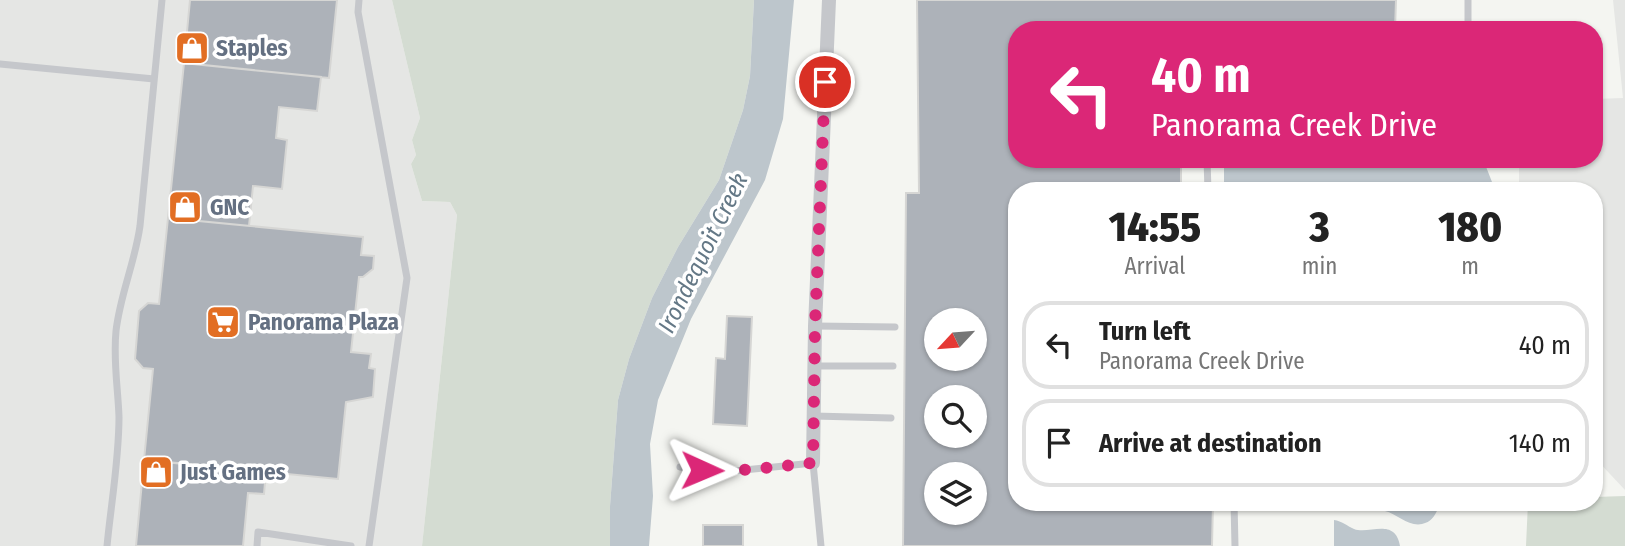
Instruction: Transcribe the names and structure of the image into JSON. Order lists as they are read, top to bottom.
{
  "water": ["Irondequoit Creek"],
  "places": {
    "shop": ["Staples", "GNC", "Just Games"],
    "supermarket": ["Panorama Plaza"]
  },
  "north": "bottom left",
  "page": {
    "turn": ["40 m", "Panorama Creek Drive"],
    "eta": [
      "14:55",
      "Arrival",
      "3",
      "min",
      "180",
      "m"
    ],
    "list": [
      {
        "name": "Turn left",
        "note": "Panorama Creek Drive",
        "value": "40 m"
      },
      {
        "name": "Arrive at destination",
        "value": "140 m"
      }
    ]
  }
}
